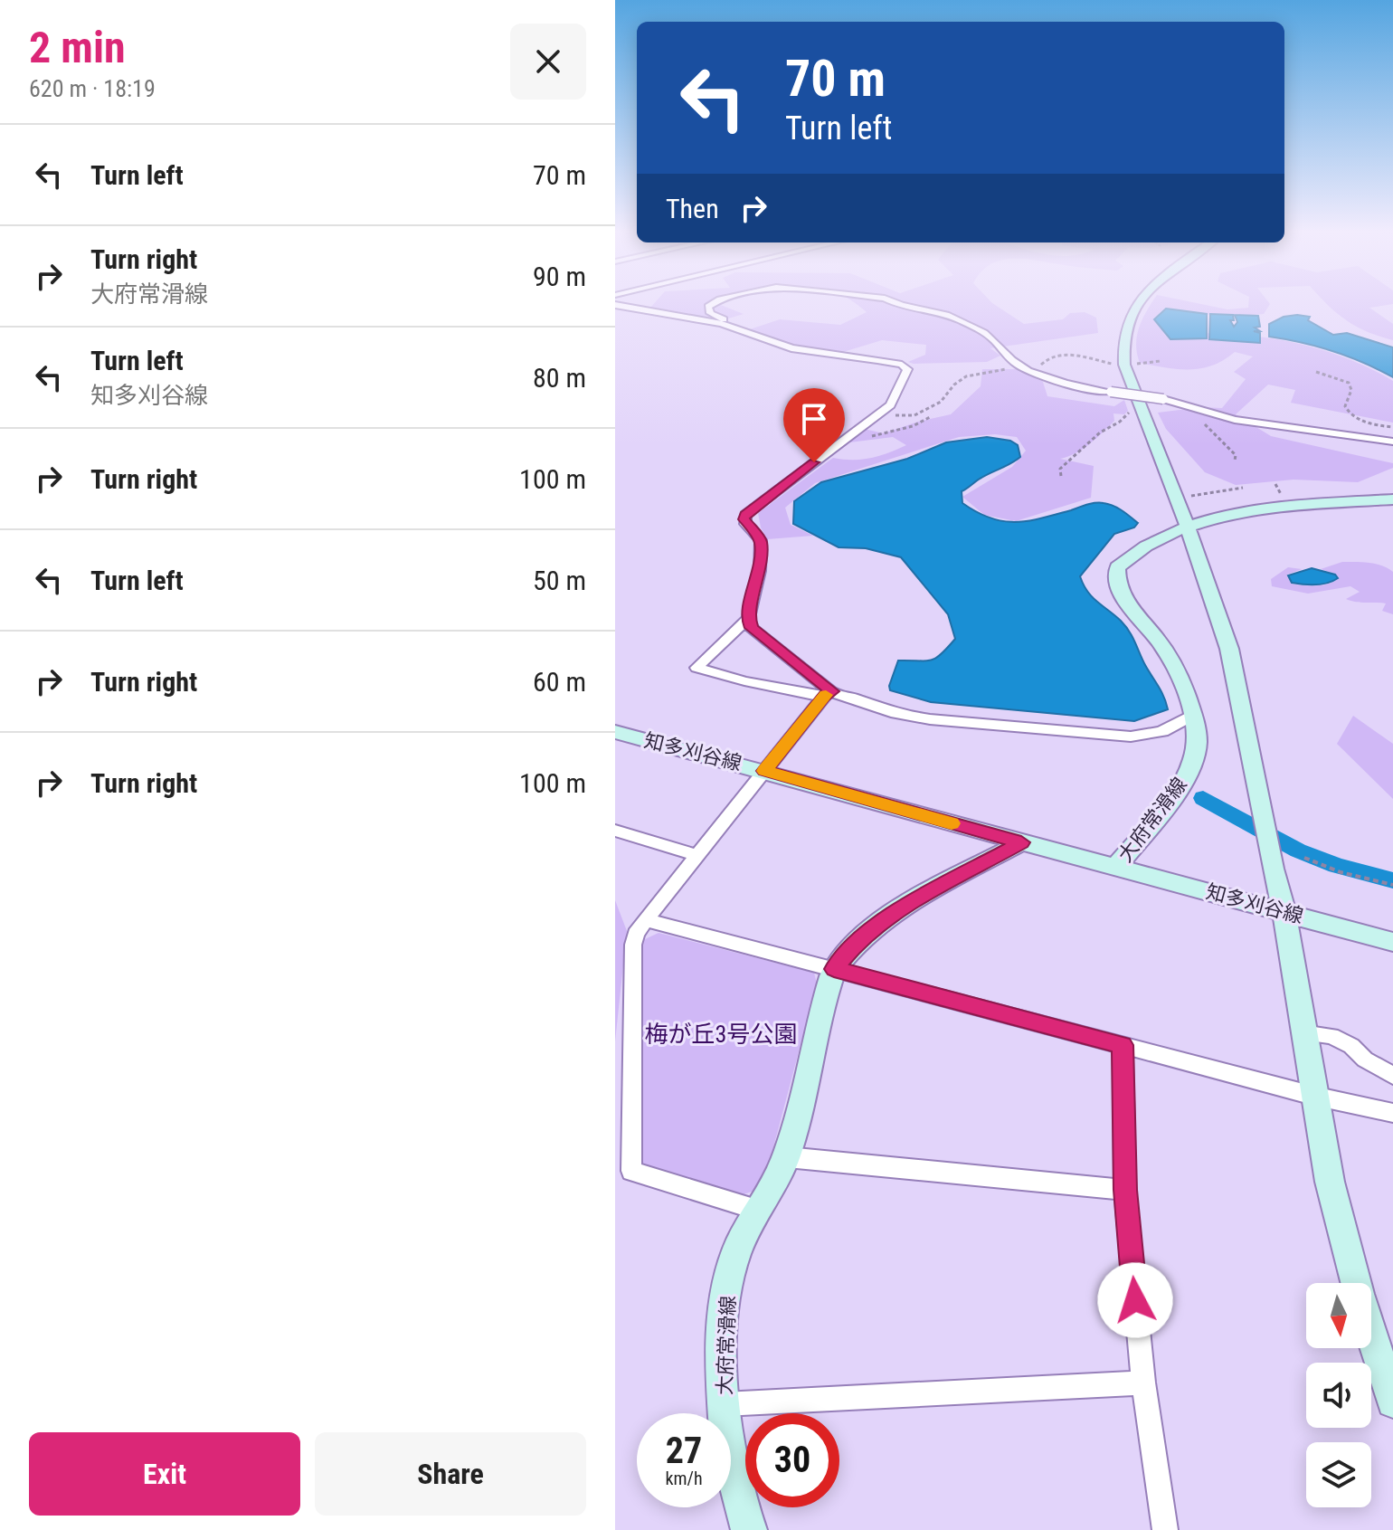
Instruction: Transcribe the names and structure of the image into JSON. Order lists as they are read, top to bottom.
{
  "streets": {
    "street": ["知多刈谷線", "大府常滑線"]
  },
  "crossings": [
    ["知多刈谷線", "大府常滑線"]
  ],
  "parks": ["梅が丘3号公園"],
  "north": "bottom",
  "page": {
    "heading": ["2 min", "620 m · 18:19"],
    "turn": ["70 m", "Turn left"],
    "list": [
      {
        "name": "Turn left",
        "value": "70 m"
      },
      {
        "name": "Turn right",
        "note": "大府常滑線",
        "value": "90 m"
      },
      {
        "name": "Turn left",
        "note": "知多刈谷線",
        "value": "80 m"
      },
      {
        "name": "Turn right",
        "value": "100 m"
      },
      {
        "name": "Turn left",
        "value": "50 m"
      },
      {
        "name": "Turn right",
        "value": "60 m"
      },
      {
        "name": "Turn right",
        "value": "100 m"
      }
    ],
    "then": "Then",
    "speed": "27 km/h",
    "limit": "30",
    "buttons": ["Exit", "Share"]
  }
}
